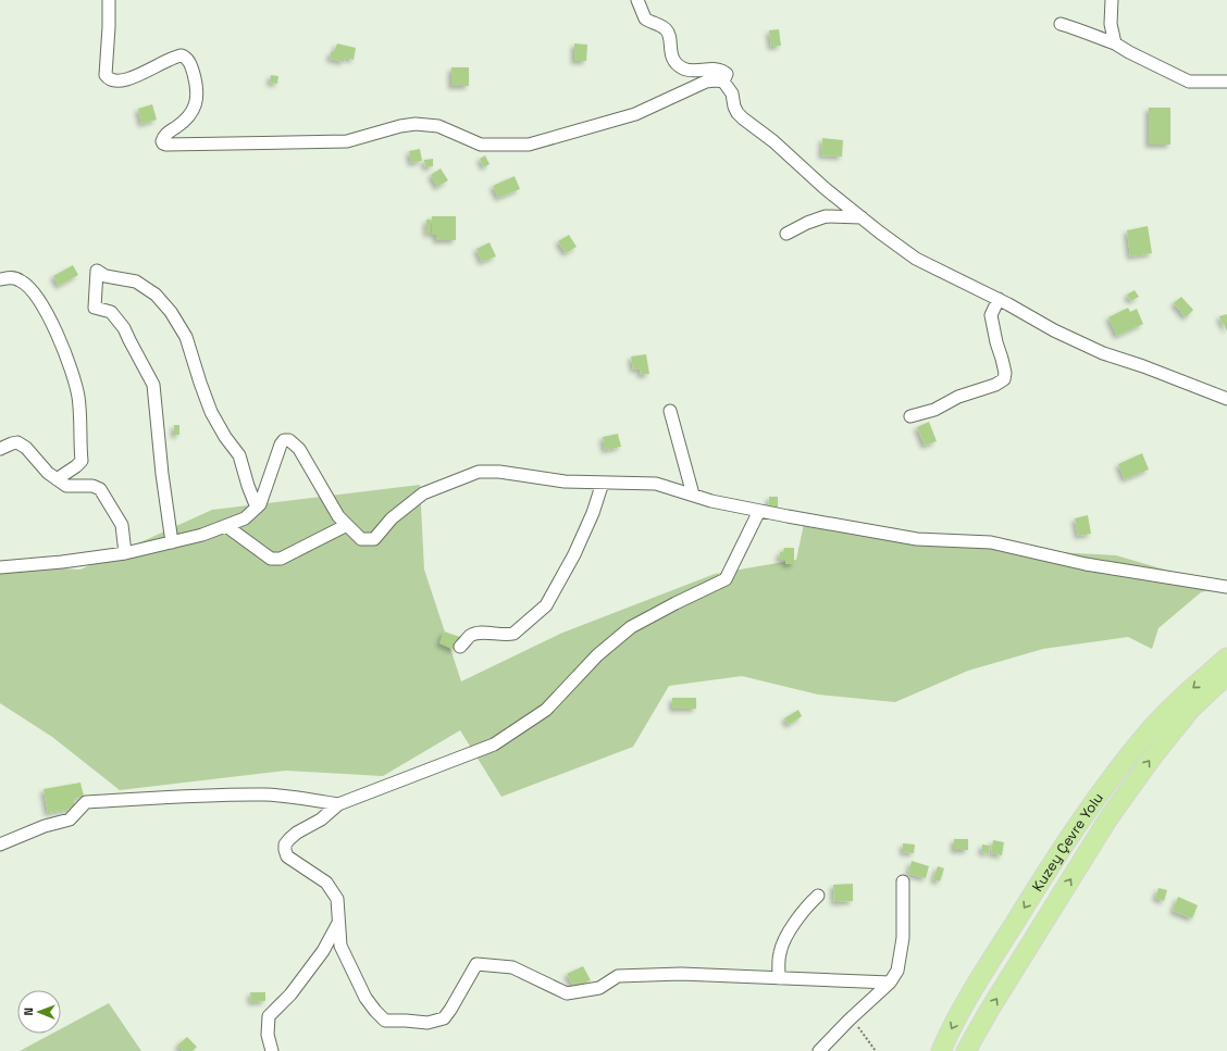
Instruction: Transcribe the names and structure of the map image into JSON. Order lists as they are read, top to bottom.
{
  "streets": {
    "main road": ["Kuzey Çevre Yolu"]
  },
  "north": "left"
}
